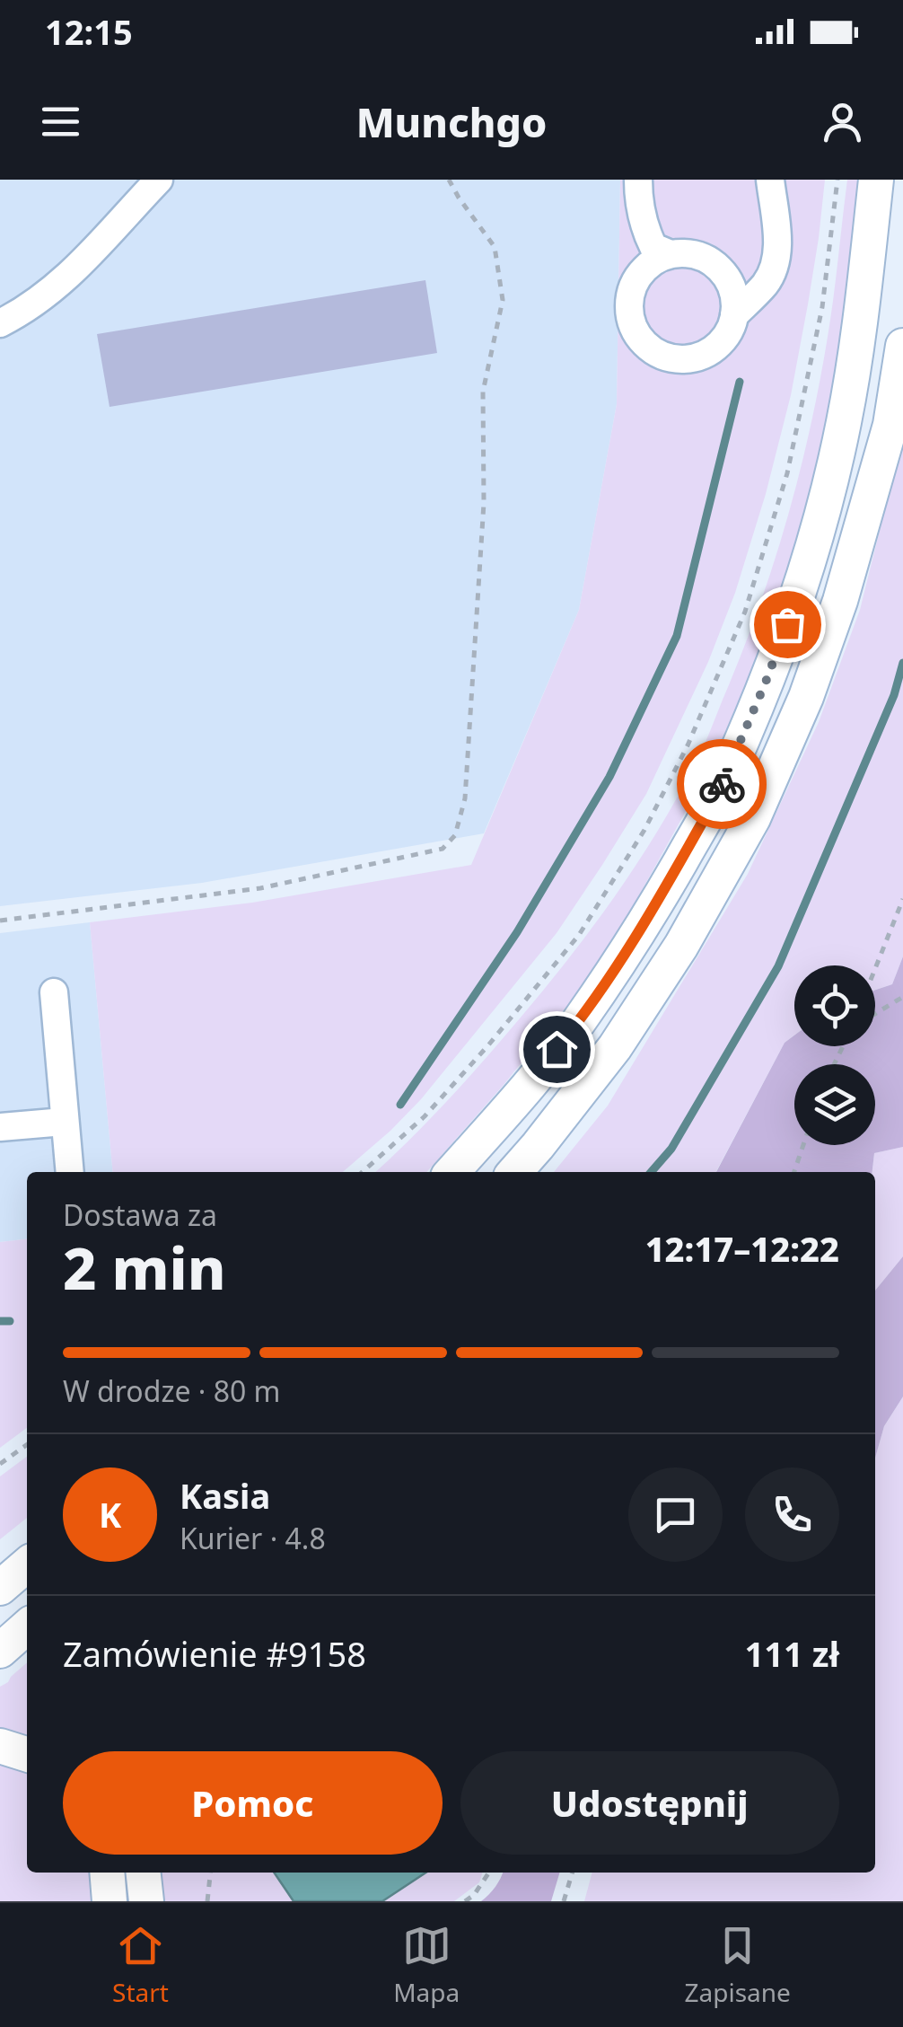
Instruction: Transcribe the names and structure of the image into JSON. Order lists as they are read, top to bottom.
{
  "page": {
    "status": "12:15",
    "header": "Munchgo",
    "heading": ["2 min", "Dostawa za", "12:17–12:22"],
    "panel": [
      "Kasia",
      "Kurier · 4.8",
      "Zamówienie #9158",
      "111 zł"
    ],
    "bar": "W drodze · 80 m",
    "round": "K",
    "buttons": ["Pomoc", "Udostępnij"],
    "tabs": ["Start", "Mapa", "Zapisane"]
  }
}
